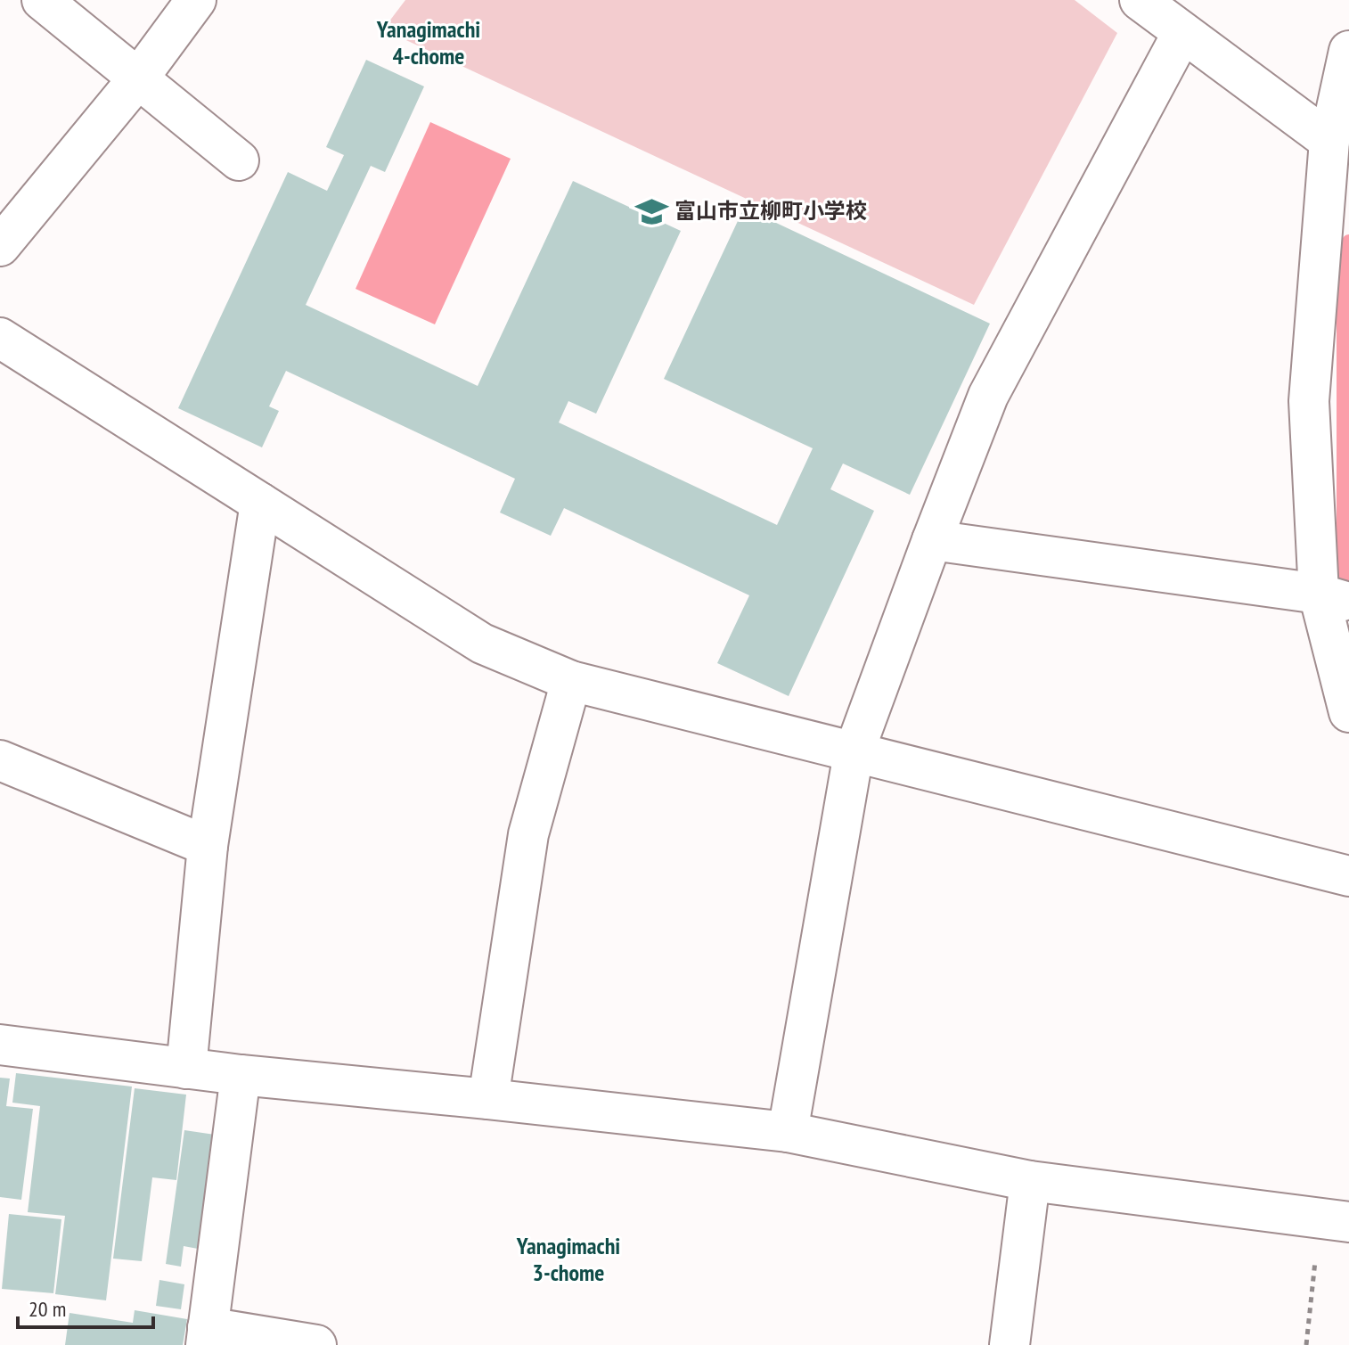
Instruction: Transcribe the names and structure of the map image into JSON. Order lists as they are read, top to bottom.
{
  "districts": ["Yanagimachi 4-chome", "Yanagimachi 3-chome"],
  "places": {
    "school or university": ["富山市立柳町小学校"]
  },
  "scale_bar": "20 m"
}
